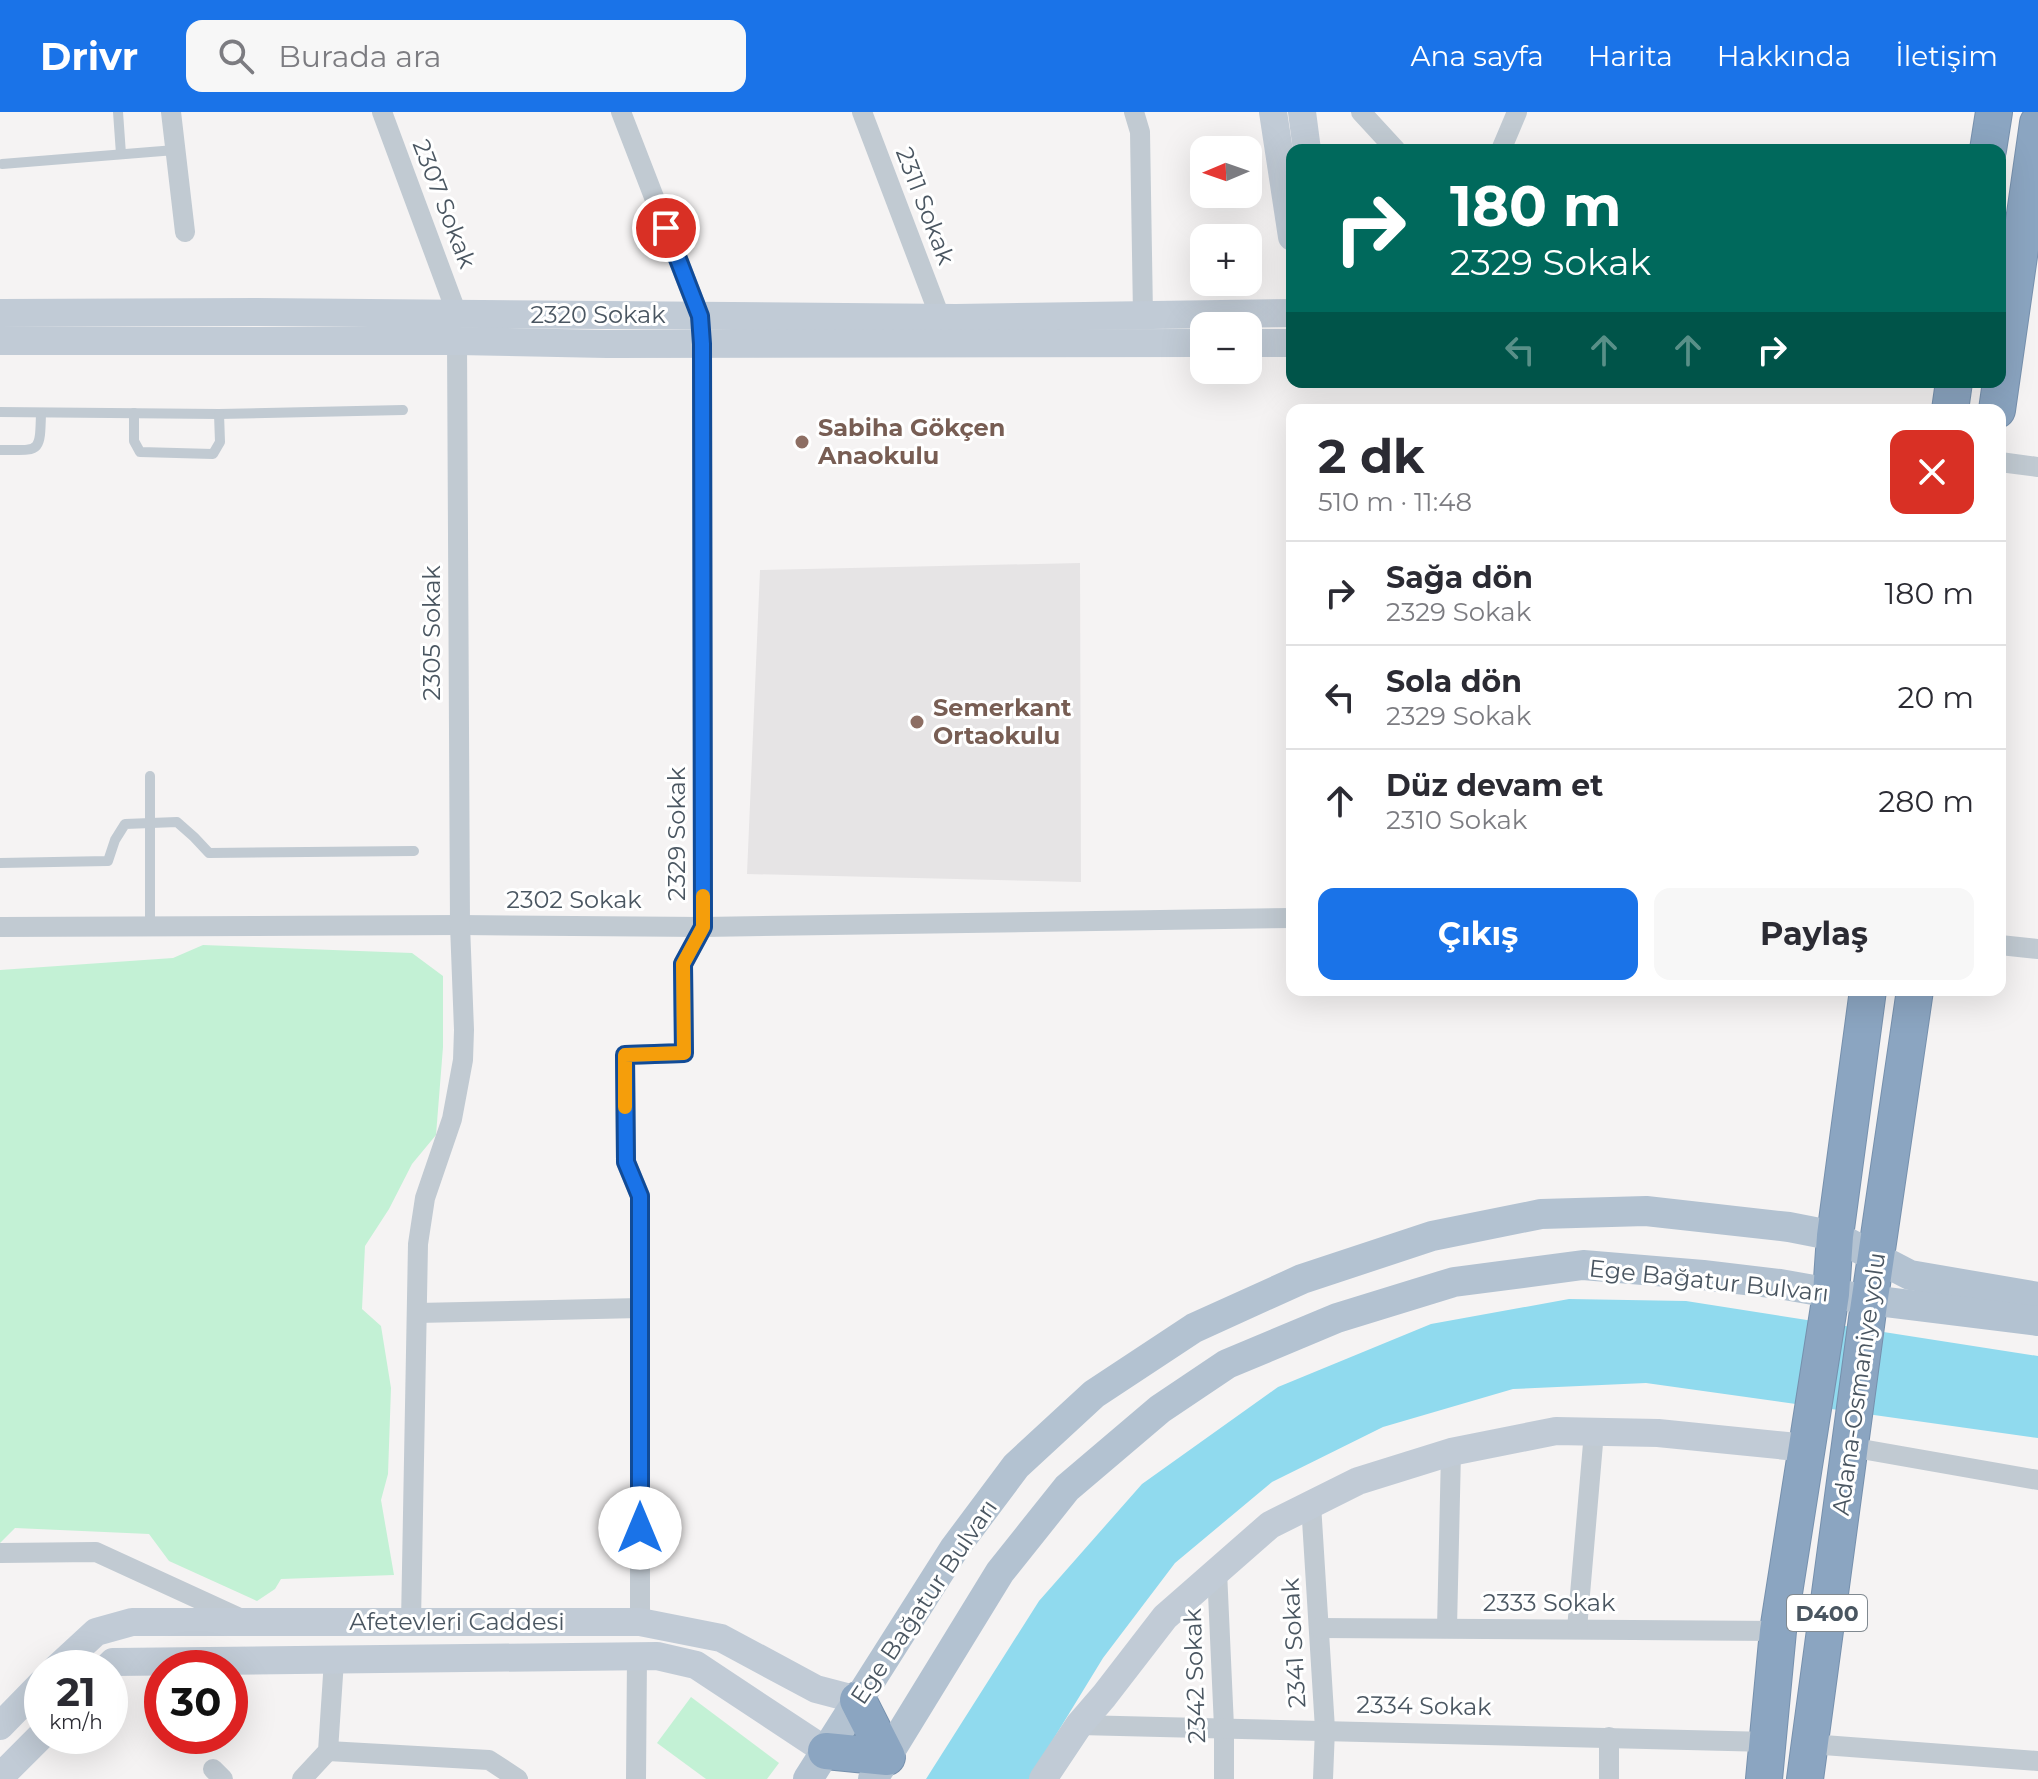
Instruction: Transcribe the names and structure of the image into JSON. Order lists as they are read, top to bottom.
{
  "streets": {
    "highway": ["Adana-Osmaniye yolu", "D400"],
    "main road": ["Ege Bağatur Bulvarı"],
    "street": [
      "2307 Sokak",
      "2311 Sokak",
      "2320 Sokak",
      "2305 Sokak",
      "2329 Sokak",
      "2302 Sokak",
      "2333 Sokak",
      "Afetevleri Caddesi",
      "2341 Sokak",
      "2342 Sokak",
      "2334 Sokak"
    ]
  },
  "crossings": [
    ["2307 Sokak", "2320 Sokak"],
    ["2307 Sokak", "2305 Sokak"],
    ["2311 Sokak", "2320 Sokak"],
    ["2320 Sokak", "2305 Sokak"],
    ["2320 Sokak", "2329 Sokak"],
    ["2305 Sokak", "2302 Sokak"],
    ["2305 Sokak", "Afetevleri Caddesi"],
    ["2329 Sokak", "2302 Sokak"],
    ["2329 Sokak", "Afetevleri Caddesi"],
    ["Ege Bağatur Bulvarı", "Adana-Osmaniye yolu"],
    ["Ege Bağatur Bulvarı", "Afetevleri Caddesi"],
    ["Adana-Osmaniye yolu", "D400"],
    ["2333 Sokak", "D400"],
    ["2333 Sokak", "2341 Sokak"],
    ["D400", "2334 Sokak"],
    ["2341 Sokak", "2334 Sokak"],
    ["2342 Sokak", "2334 Sokak"]
  ],
  "places": ["Sabiha Gökçen Anaokulu", "Semerkant Ortaokulu"],
  "north": "left",
  "page": {
    "header": "Drivr",
    "search": "Burada ara",
    "nav": [
      "Ana sayfa",
      "Harita",
      "Hakkında",
      "İletişim"
    ],
    "map_buttons": ["+", "−"],
    "turn": ["180 m", "2329 Sokak"],
    "heading": ["2 dk", "510 m · 11:48"],
    "list": [
      {
        "name": "Sağa dön",
        "note": "2329 Sokak",
        "value": "180 m"
      },
      {
        "name": "Sola dön",
        "note": "2329 Sokak",
        "value": "20 m"
      },
      {
        "name": "Düz devam et",
        "note": "2310 Sokak",
        "value": "280 m"
      }
    ],
    "buttons": ["Çıkış", "Paylaş"],
    "speed": "21 km/h",
    "limit": "30"
  }
}
